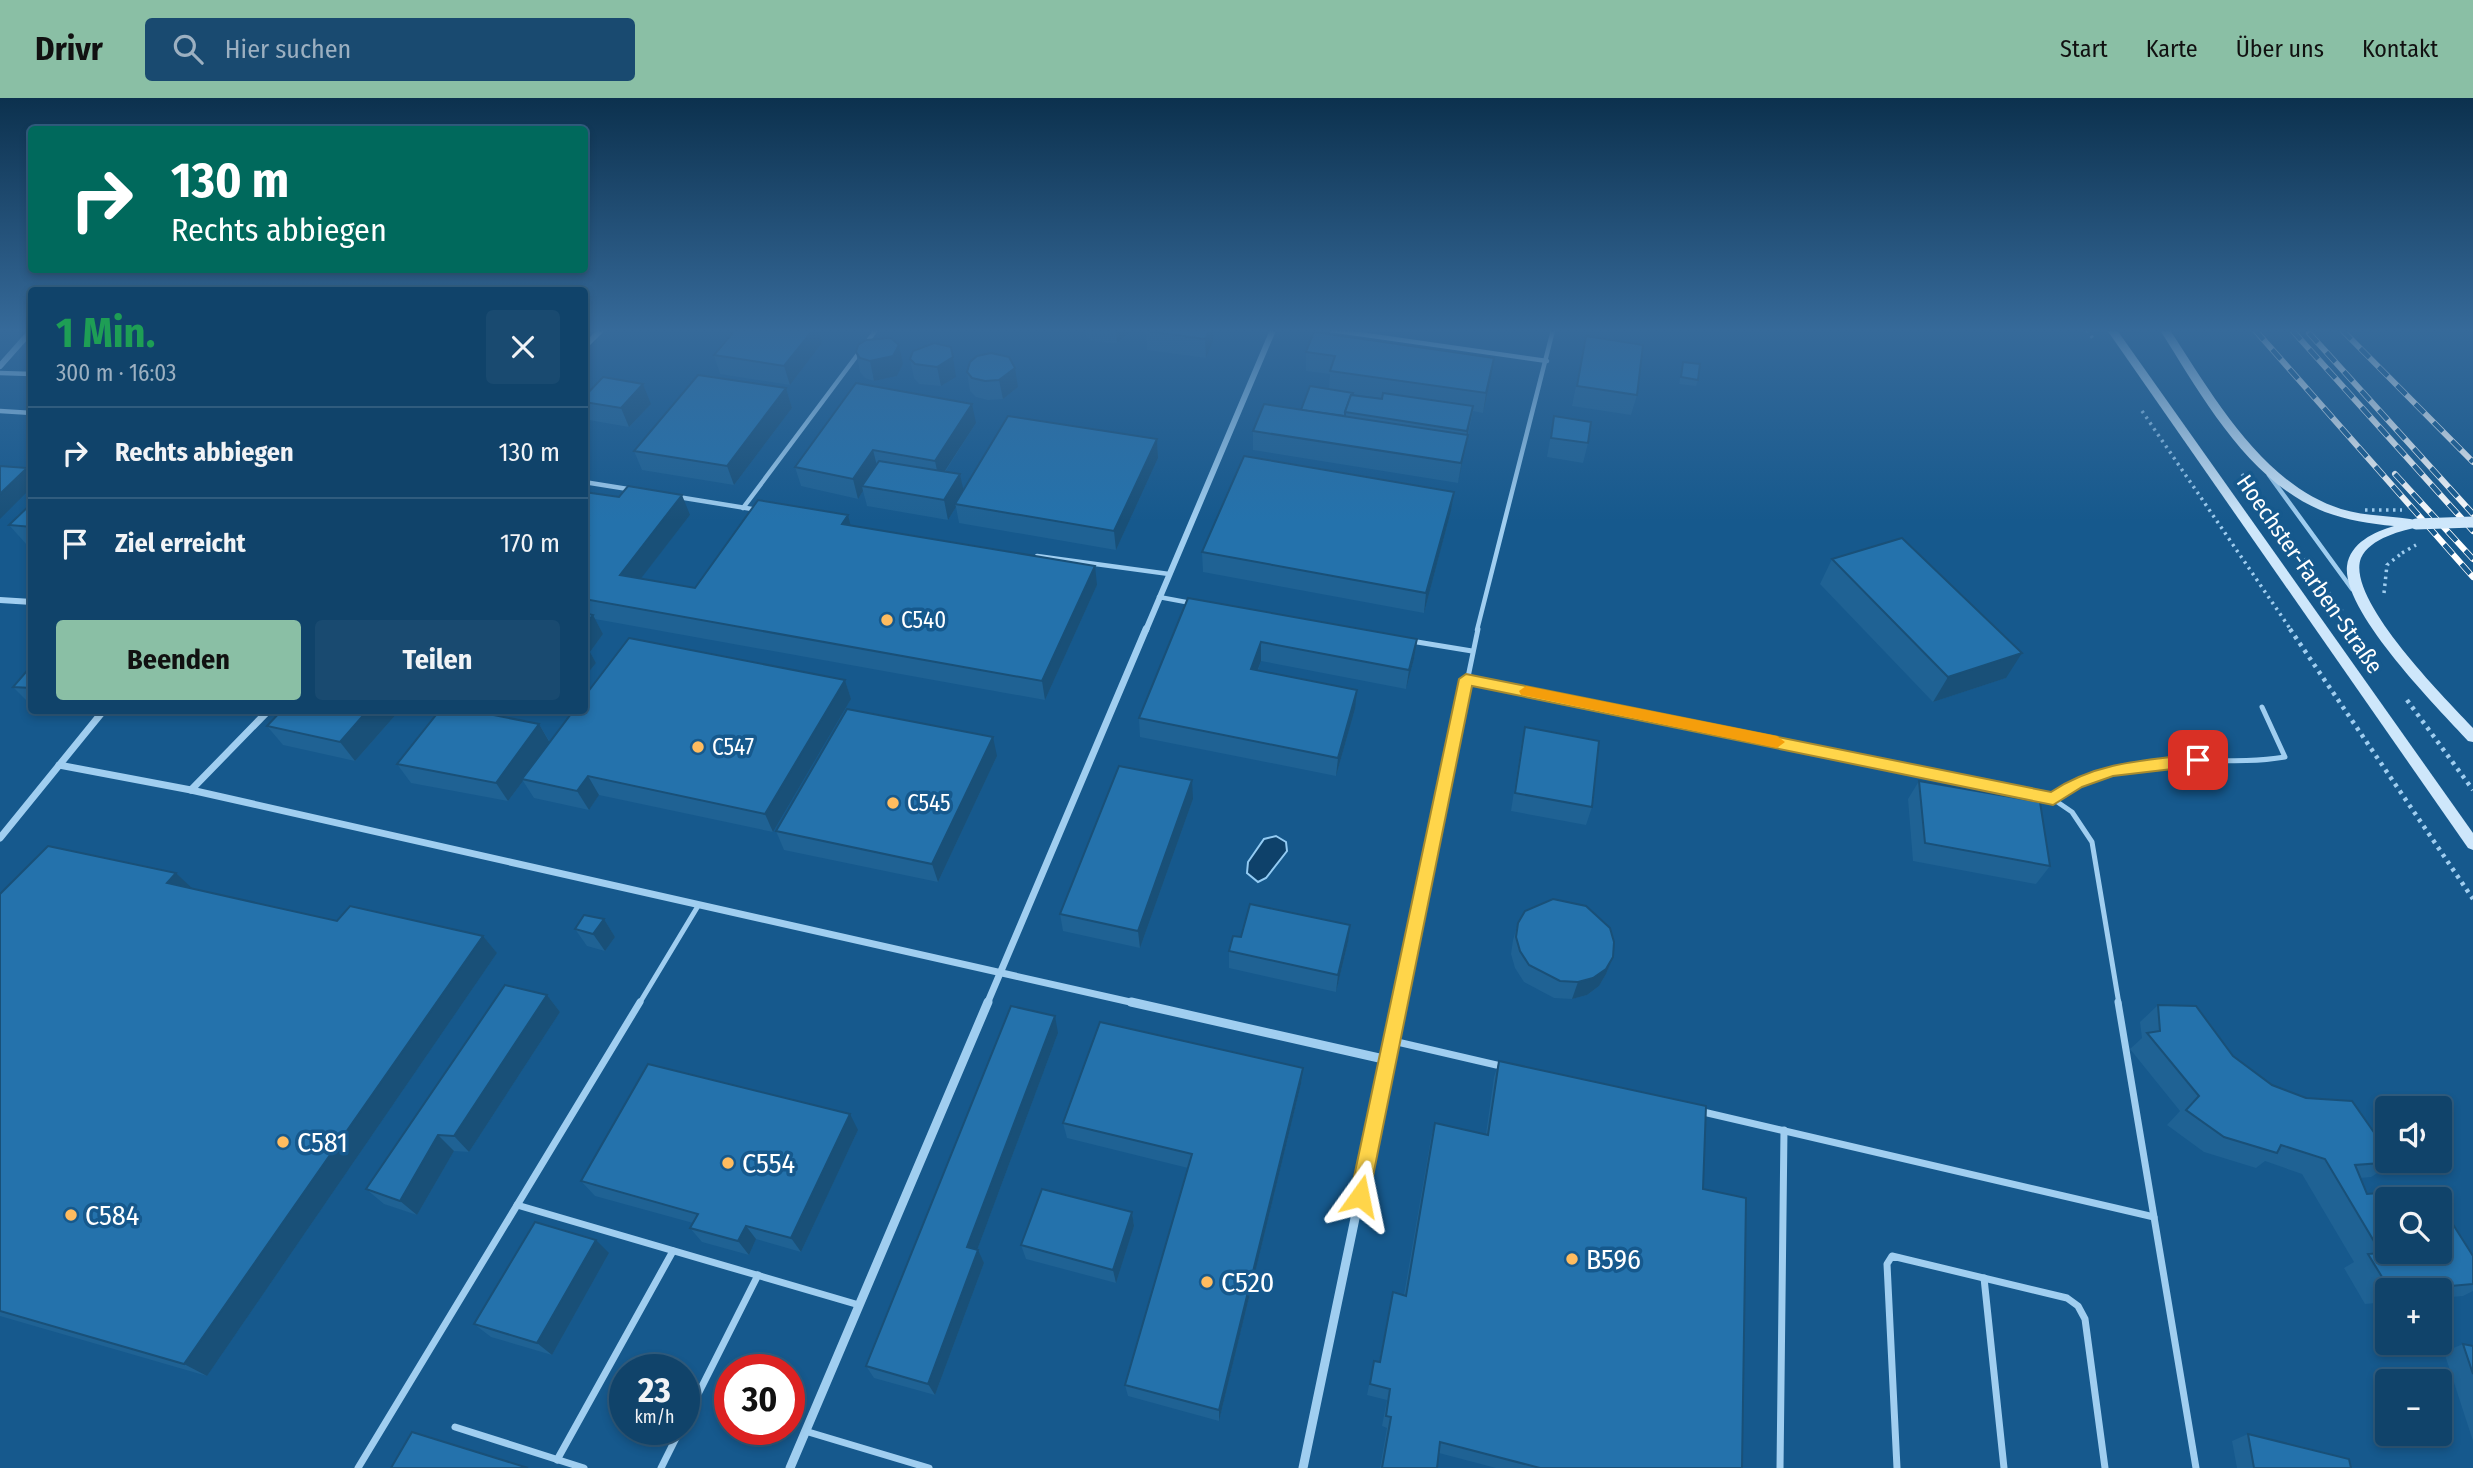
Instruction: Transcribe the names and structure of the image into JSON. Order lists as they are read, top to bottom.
{
  "streets": {
    "main road": ["Hoechster-Farben-Straße"]
  },
  "places": [
    "C540",
    "C547",
    "C545",
    "C581",
    "C554",
    "C584",
    "B596",
    "C520"
  ],
  "page": {
    "header": "Drivr",
    "search": "Hier suchen",
    "nav": [
      "Start",
      "Karte",
      "Über uns",
      "Kontakt"
    ],
    "turn": ["130 m", "Rechts abbiegen"],
    "heading": ["1 Min.", "300 m · 16:03"],
    "list": [
      {
        "name": "Rechts abbiegen",
        "value": "130 m"
      },
      {
        "name": "Ziel erreicht",
        "value": "170 m"
      }
    ],
    "buttons": ["Beenden", "Teilen"],
    "map_buttons": ["+", "−"],
    "speed": "23 km/h",
    "limit": "30"
  }
}
